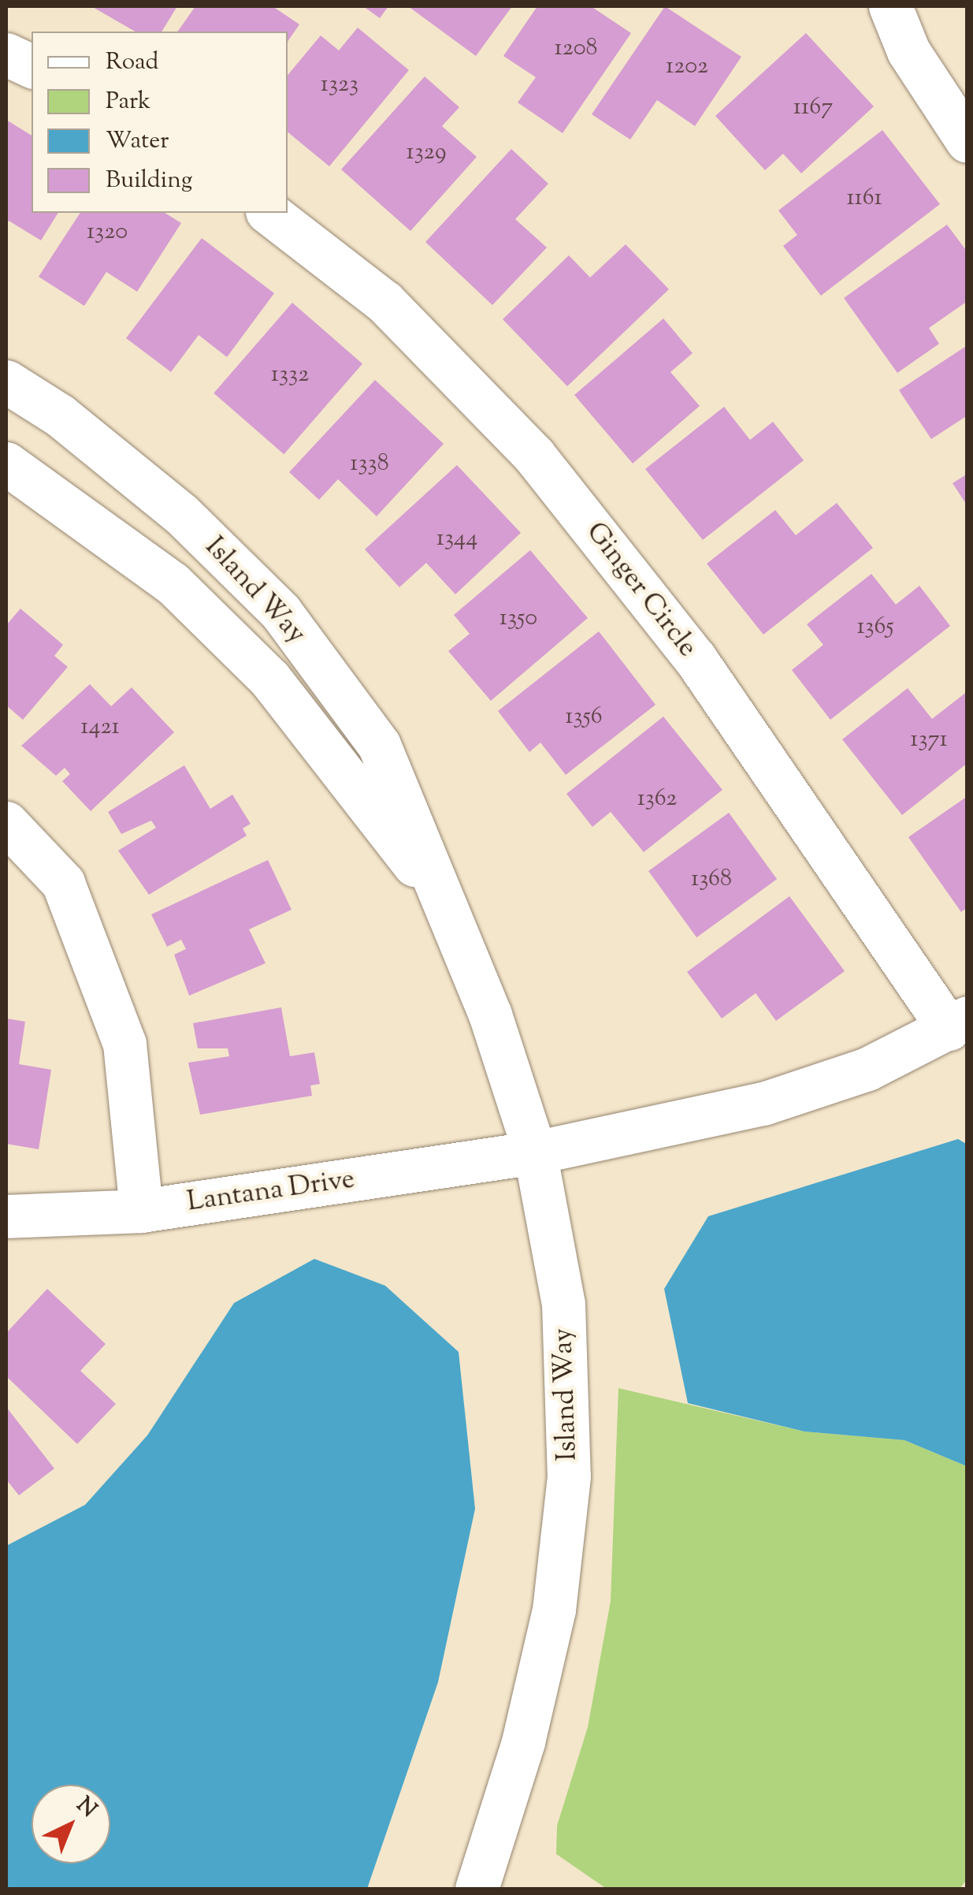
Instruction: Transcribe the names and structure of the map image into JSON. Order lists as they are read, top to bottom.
{
  "streets": {
    "street": ["Ginger Circle", "Island Way", "Lantana Drive"]
  },
  "crossings": [
    ["Ginger Circle", "Island Way"],
    ["Ginger Circle", "Lantana Drive"],
    ["Island Way", "Lantana Drive"]
  ],
  "house_numbers": [
    "1208",
    "1202",
    "1323",
    "1167",
    "1329",
    "1161",
    "1320",
    "1332",
    "1338",
    "1344",
    "1350",
    "1365",
    "1356",
    "1421",
    "1371",
    "1362",
    "1368"
  ],
  "legend": [
    "Road",
    "Park",
    "Water",
    "Building"
  ],
  "north": "top right"
}
